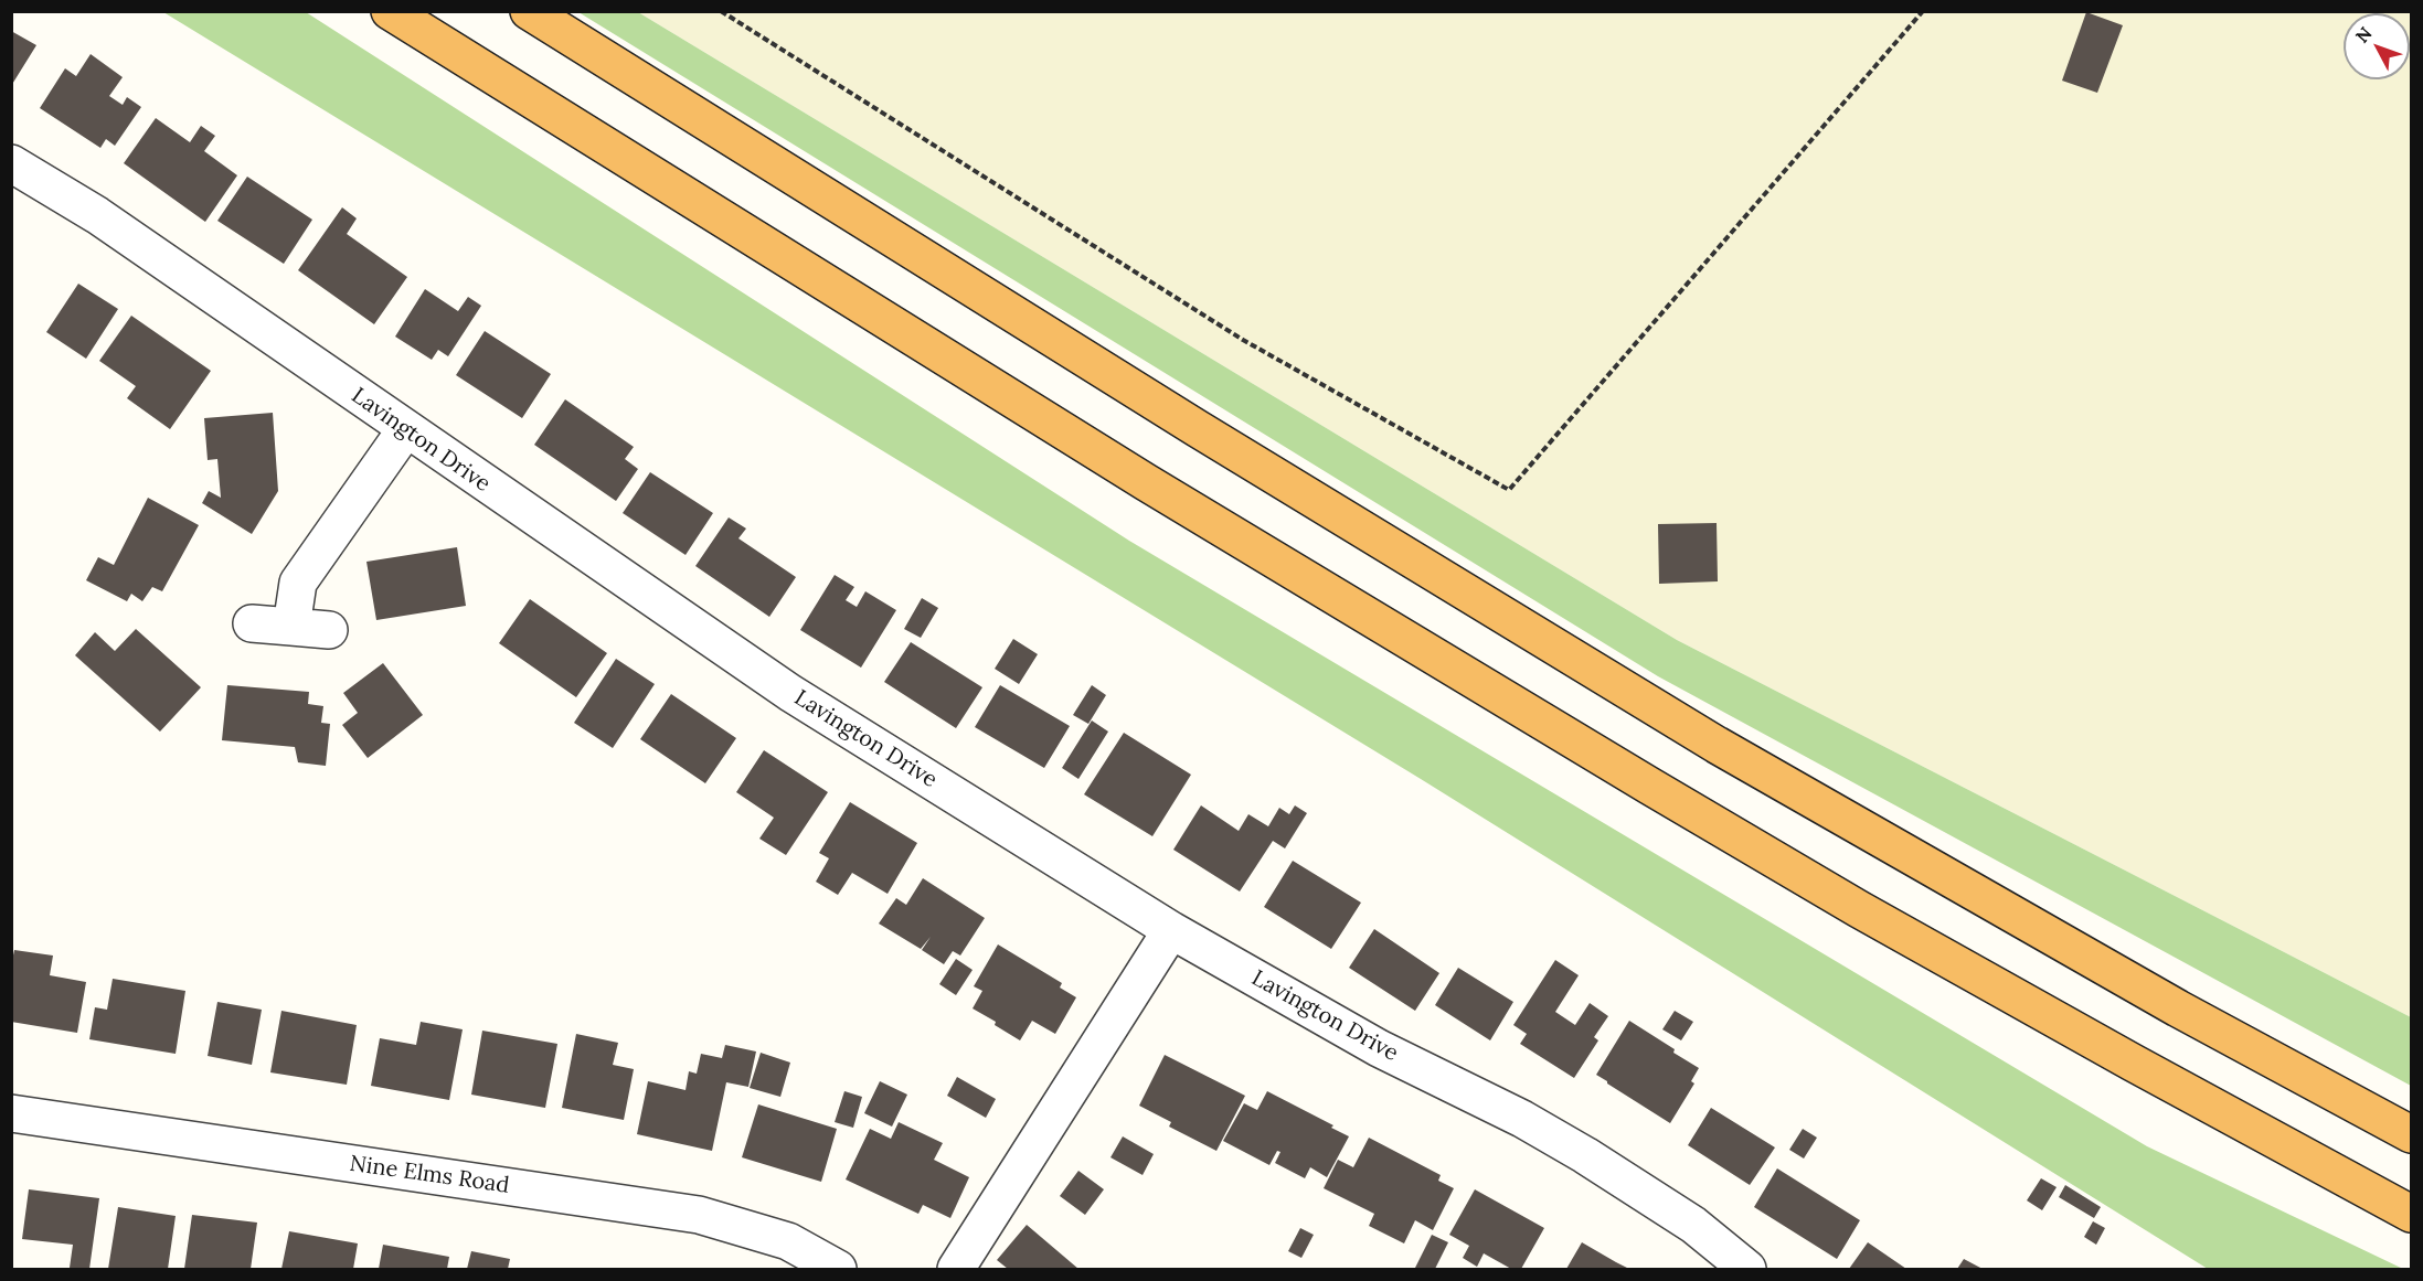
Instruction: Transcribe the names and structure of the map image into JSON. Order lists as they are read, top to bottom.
{
  "streets": {
    "street": ["Lavington Drive", "Nine Elms Road"]
  },
  "north": "top left"
}
